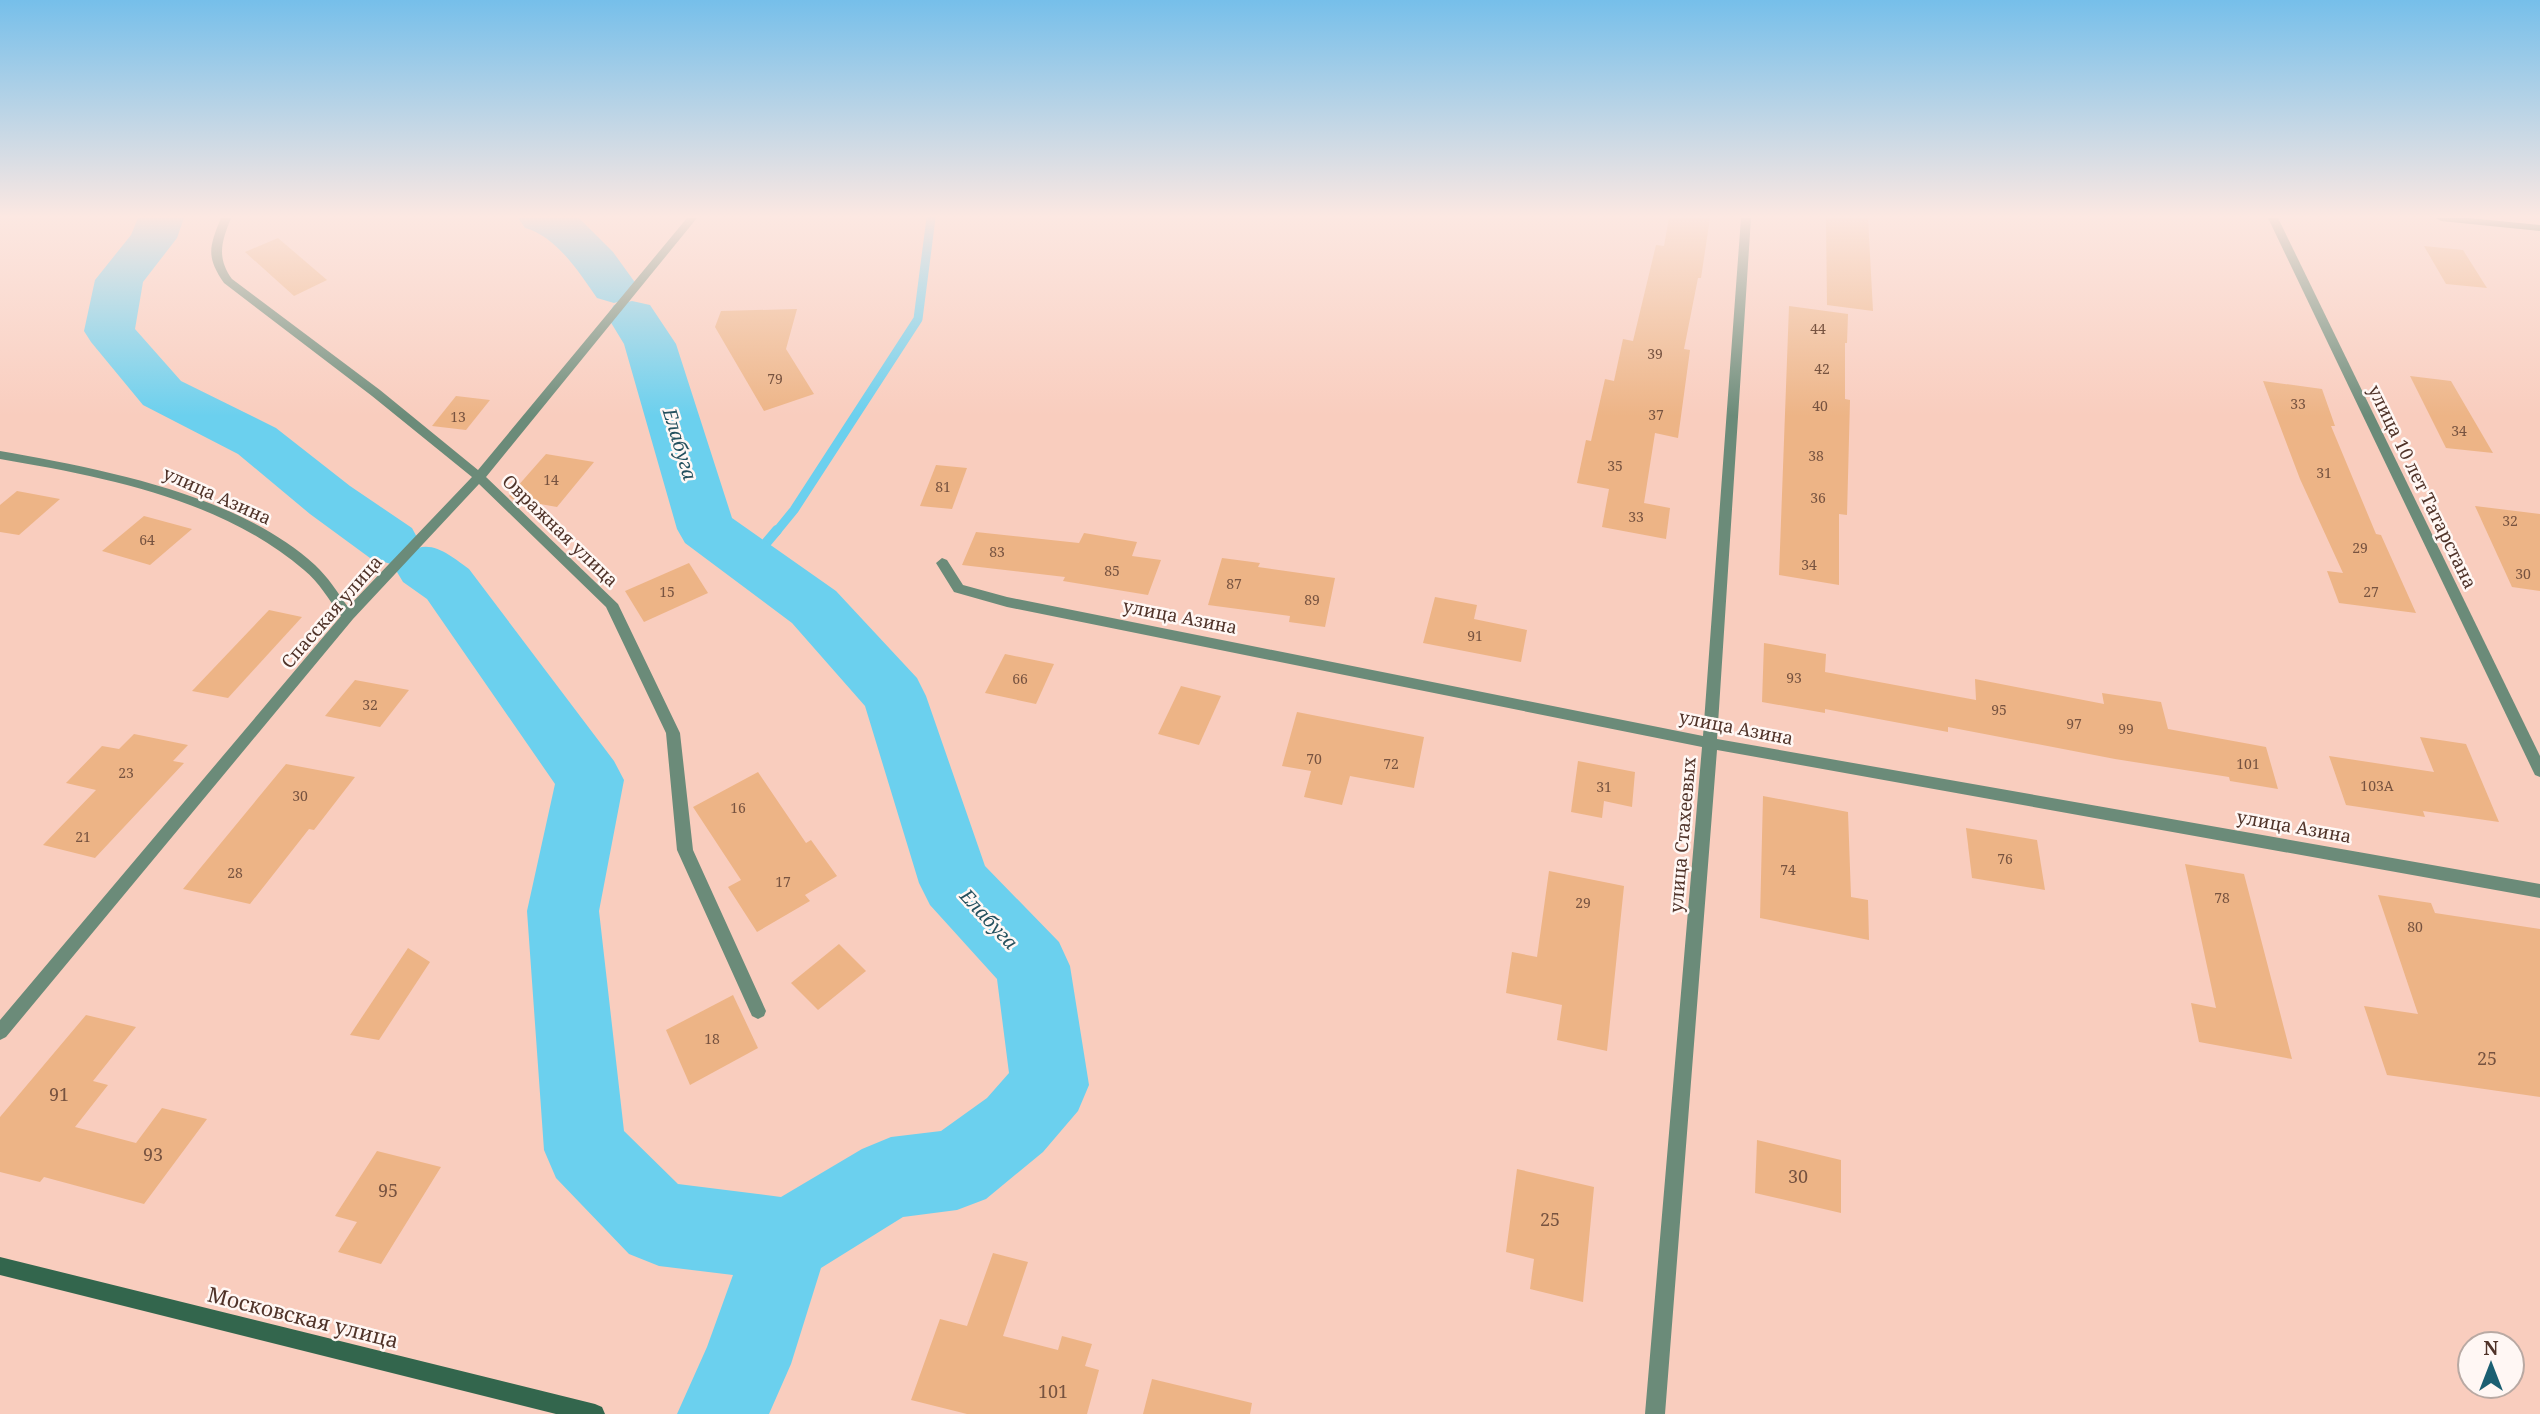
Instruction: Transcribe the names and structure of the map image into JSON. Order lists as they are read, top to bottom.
{
  "streets": {
    "main road": ["Московская улица"],
    "street": [
      "улица 10 лет Татарстана",
      "улица Азина",
      "Овражная улица",
      "Спасская улица",
      "улица Стахеевых"
    ]
  },
  "crossings": [
    ["улица Азина", "Спасская улица"],
    ["улица Азина", "улица Стахеевых"],
    ["Овражная улица", "Спасская улица"]
  ],
  "water": ["Елабуга"],
  "house_numbers": [
    "44",
    "39",
    "42",
    "79",
    "33",
    "40",
    "37",
    "13",
    "34",
    "38",
    "35",
    "31",
    "14",
    "81",
    "36",
    "33",
    "32",
    "64",
    "29",
    "83",
    "34",
    "85",
    "30",
    "87",
    "15",
    "27",
    "89",
    "91",
    "93",
    "66",
    "32",
    "95",
    "97",
    "99",
    "70",
    "72",
    "101",
    "23",
    "103А",
    "31",
    "30",
    "16",
    "21",
    "76",
    "74",
    "28",
    "17",
    "78",
    "29",
    "80",
    "18",
    "25",
    "91",
    "93",
    "30",
    "95",
    "25",
    "101"
  ],
  "north": "top"
}
